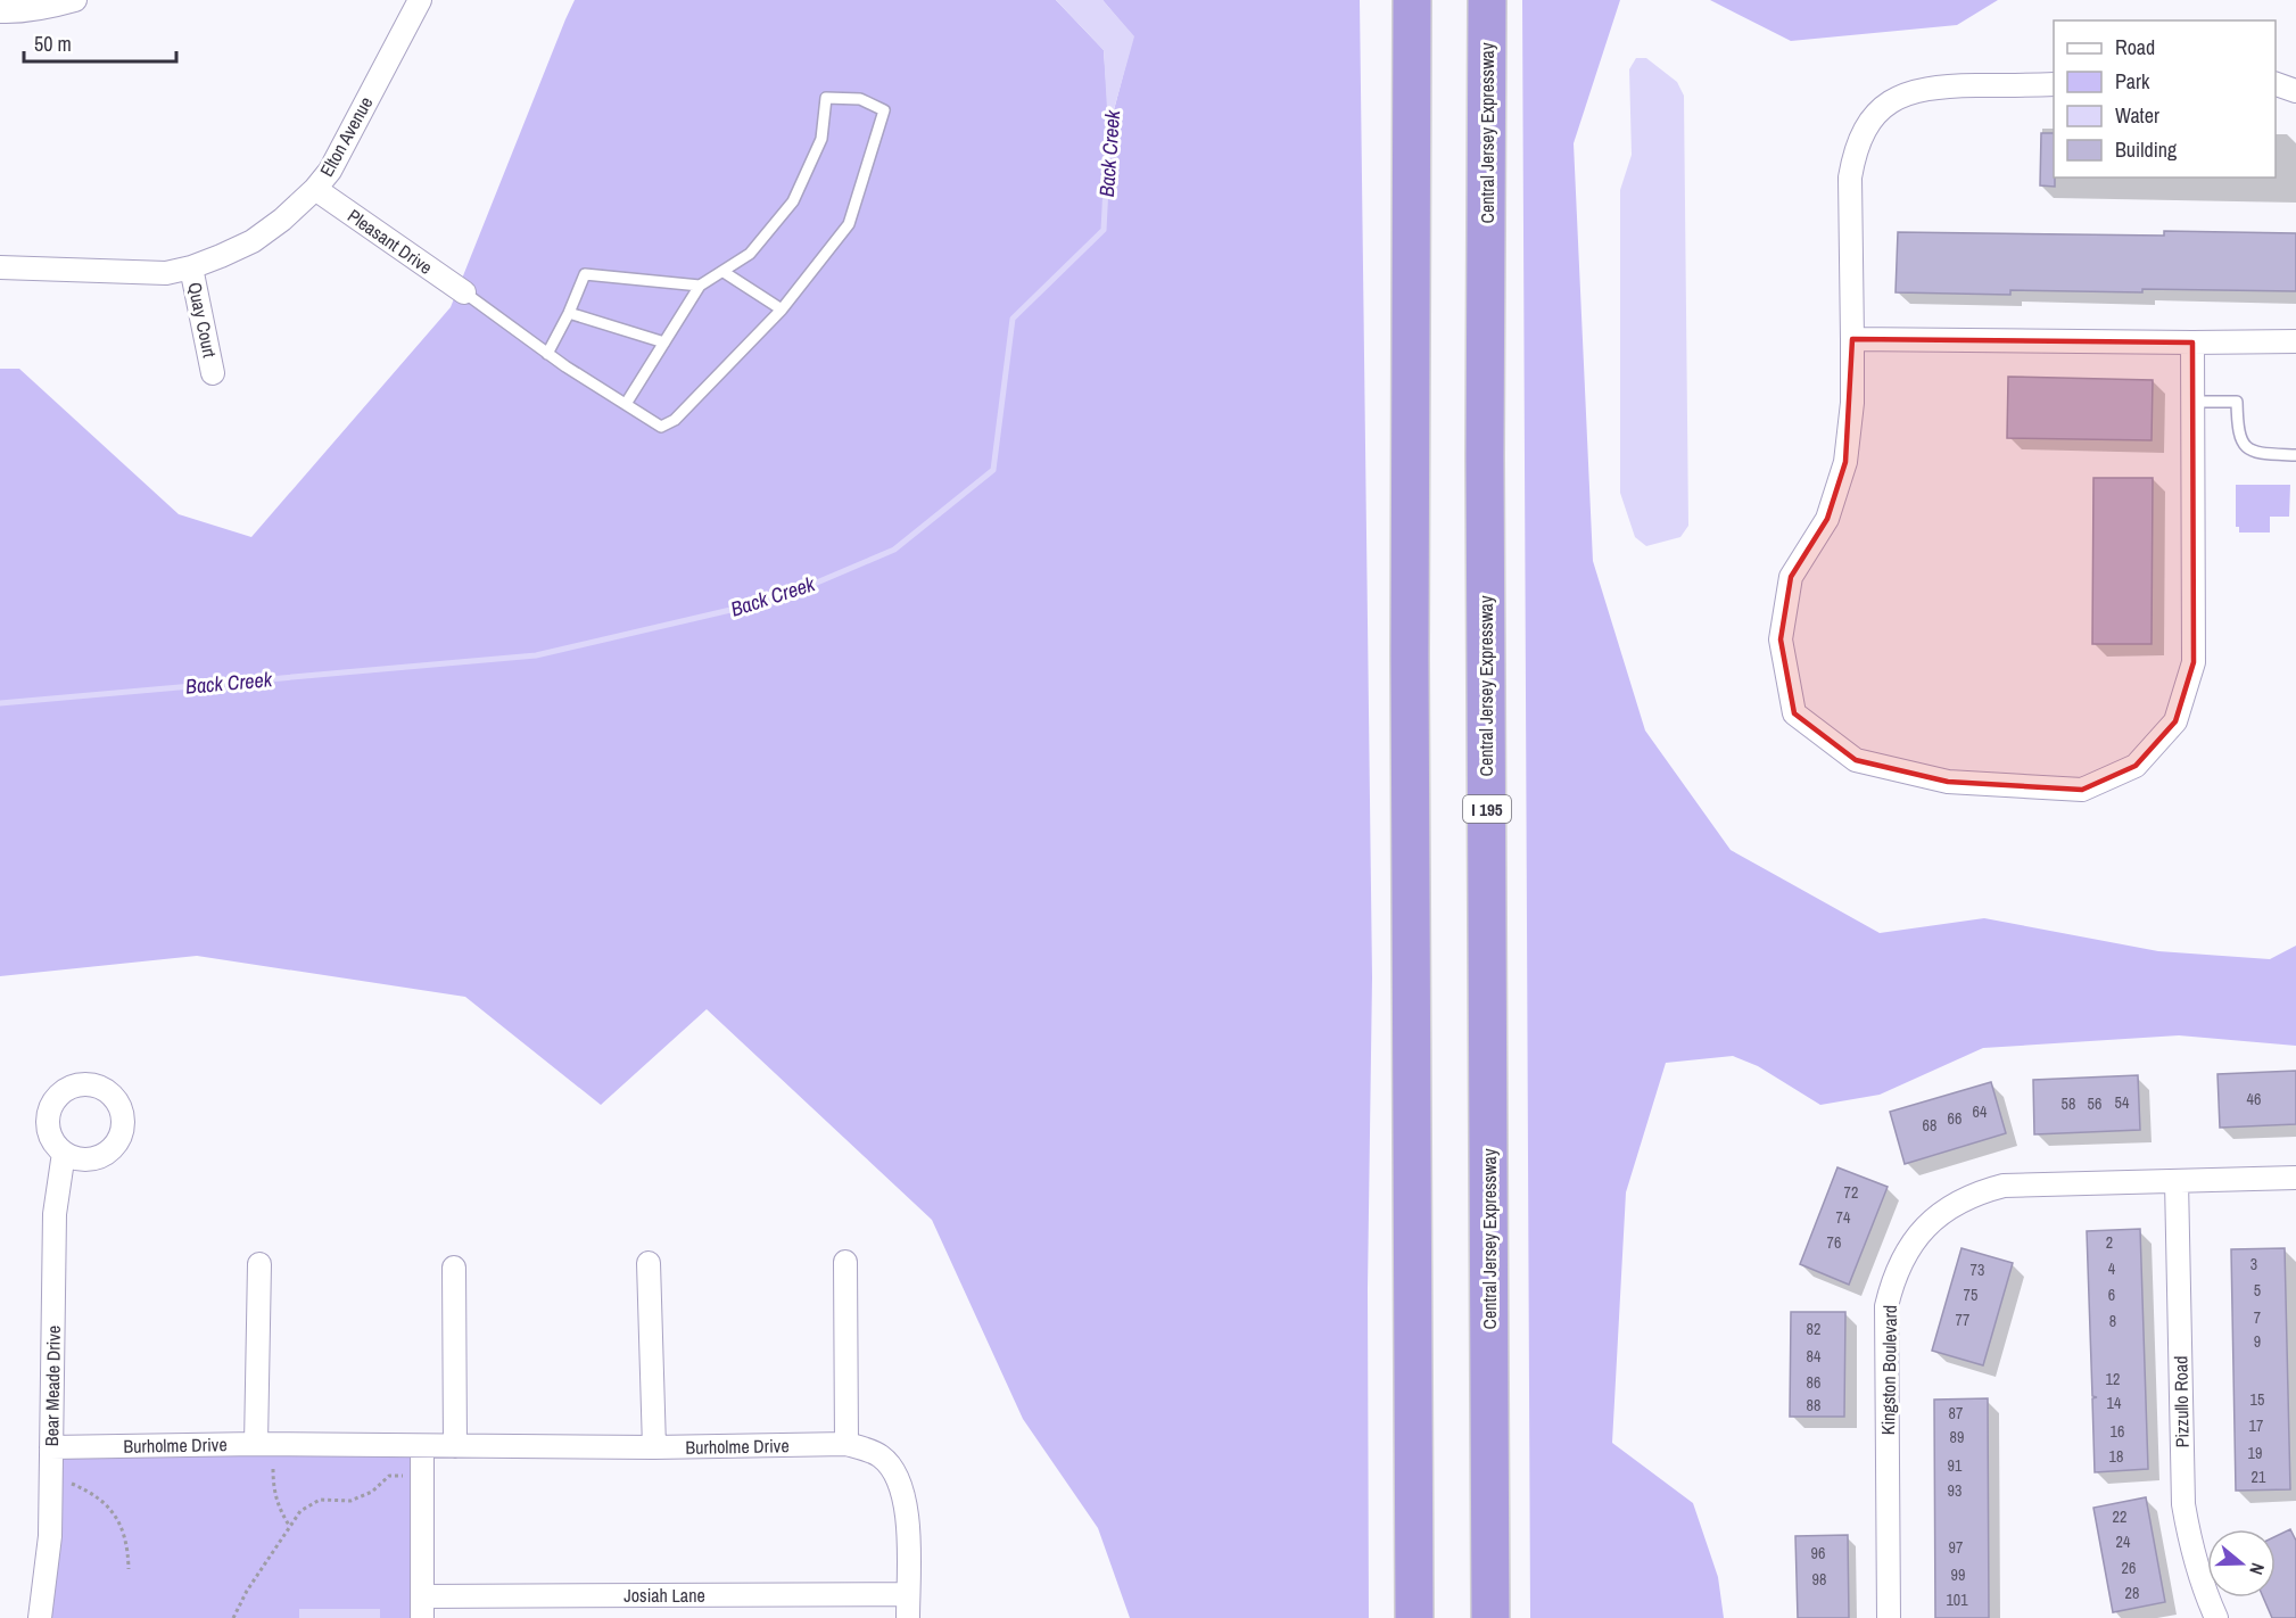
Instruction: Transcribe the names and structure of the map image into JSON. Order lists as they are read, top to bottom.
{
  "streets": {
    "highway": ["Central Jersey Expressway", "I 195"],
    "street": [
      "Elton Avenue",
      "Pleasant Drive",
      "Quay Court",
      "Kingston Boulevard",
      "Bear Meade Drive",
      "Pizzullo Road",
      "Burholme Drive",
      "Josiah Lane"
    ]
  },
  "crossings": [
    ["Elton Avenue", "Pleasant Drive"],
    ["Elton Avenue", "Quay Court"],
    ["Kingston Boulevard", "Pizzullo Road"],
    ["Bear Meade Drive", "Burholme Drive"],
    ["Burholme Drive", "Josiah Lane"]
  ],
  "water": ["Back Creek"],
  "house_numbers": [
    "46",
    "54",
    "58",
    "56",
    "64",
    "66",
    "68",
    "72",
    "74",
    "76",
    "2",
    "3",
    "4",
    "73",
    "5",
    "75",
    "6",
    "7",
    "77",
    "8",
    "82",
    "9",
    "84",
    "12",
    "86",
    "15",
    "14",
    "88",
    "87",
    "17",
    "16",
    "89",
    "19",
    "18",
    "91",
    "21",
    "93",
    "22",
    "24",
    "97",
    "96",
    "26",
    "99",
    "98",
    "28",
    "101"
  ],
  "legend": [
    "Road",
    "Park",
    "Water",
    "Building"
  ],
  "scale_bar": "50 m",
  "north": "right"
}
